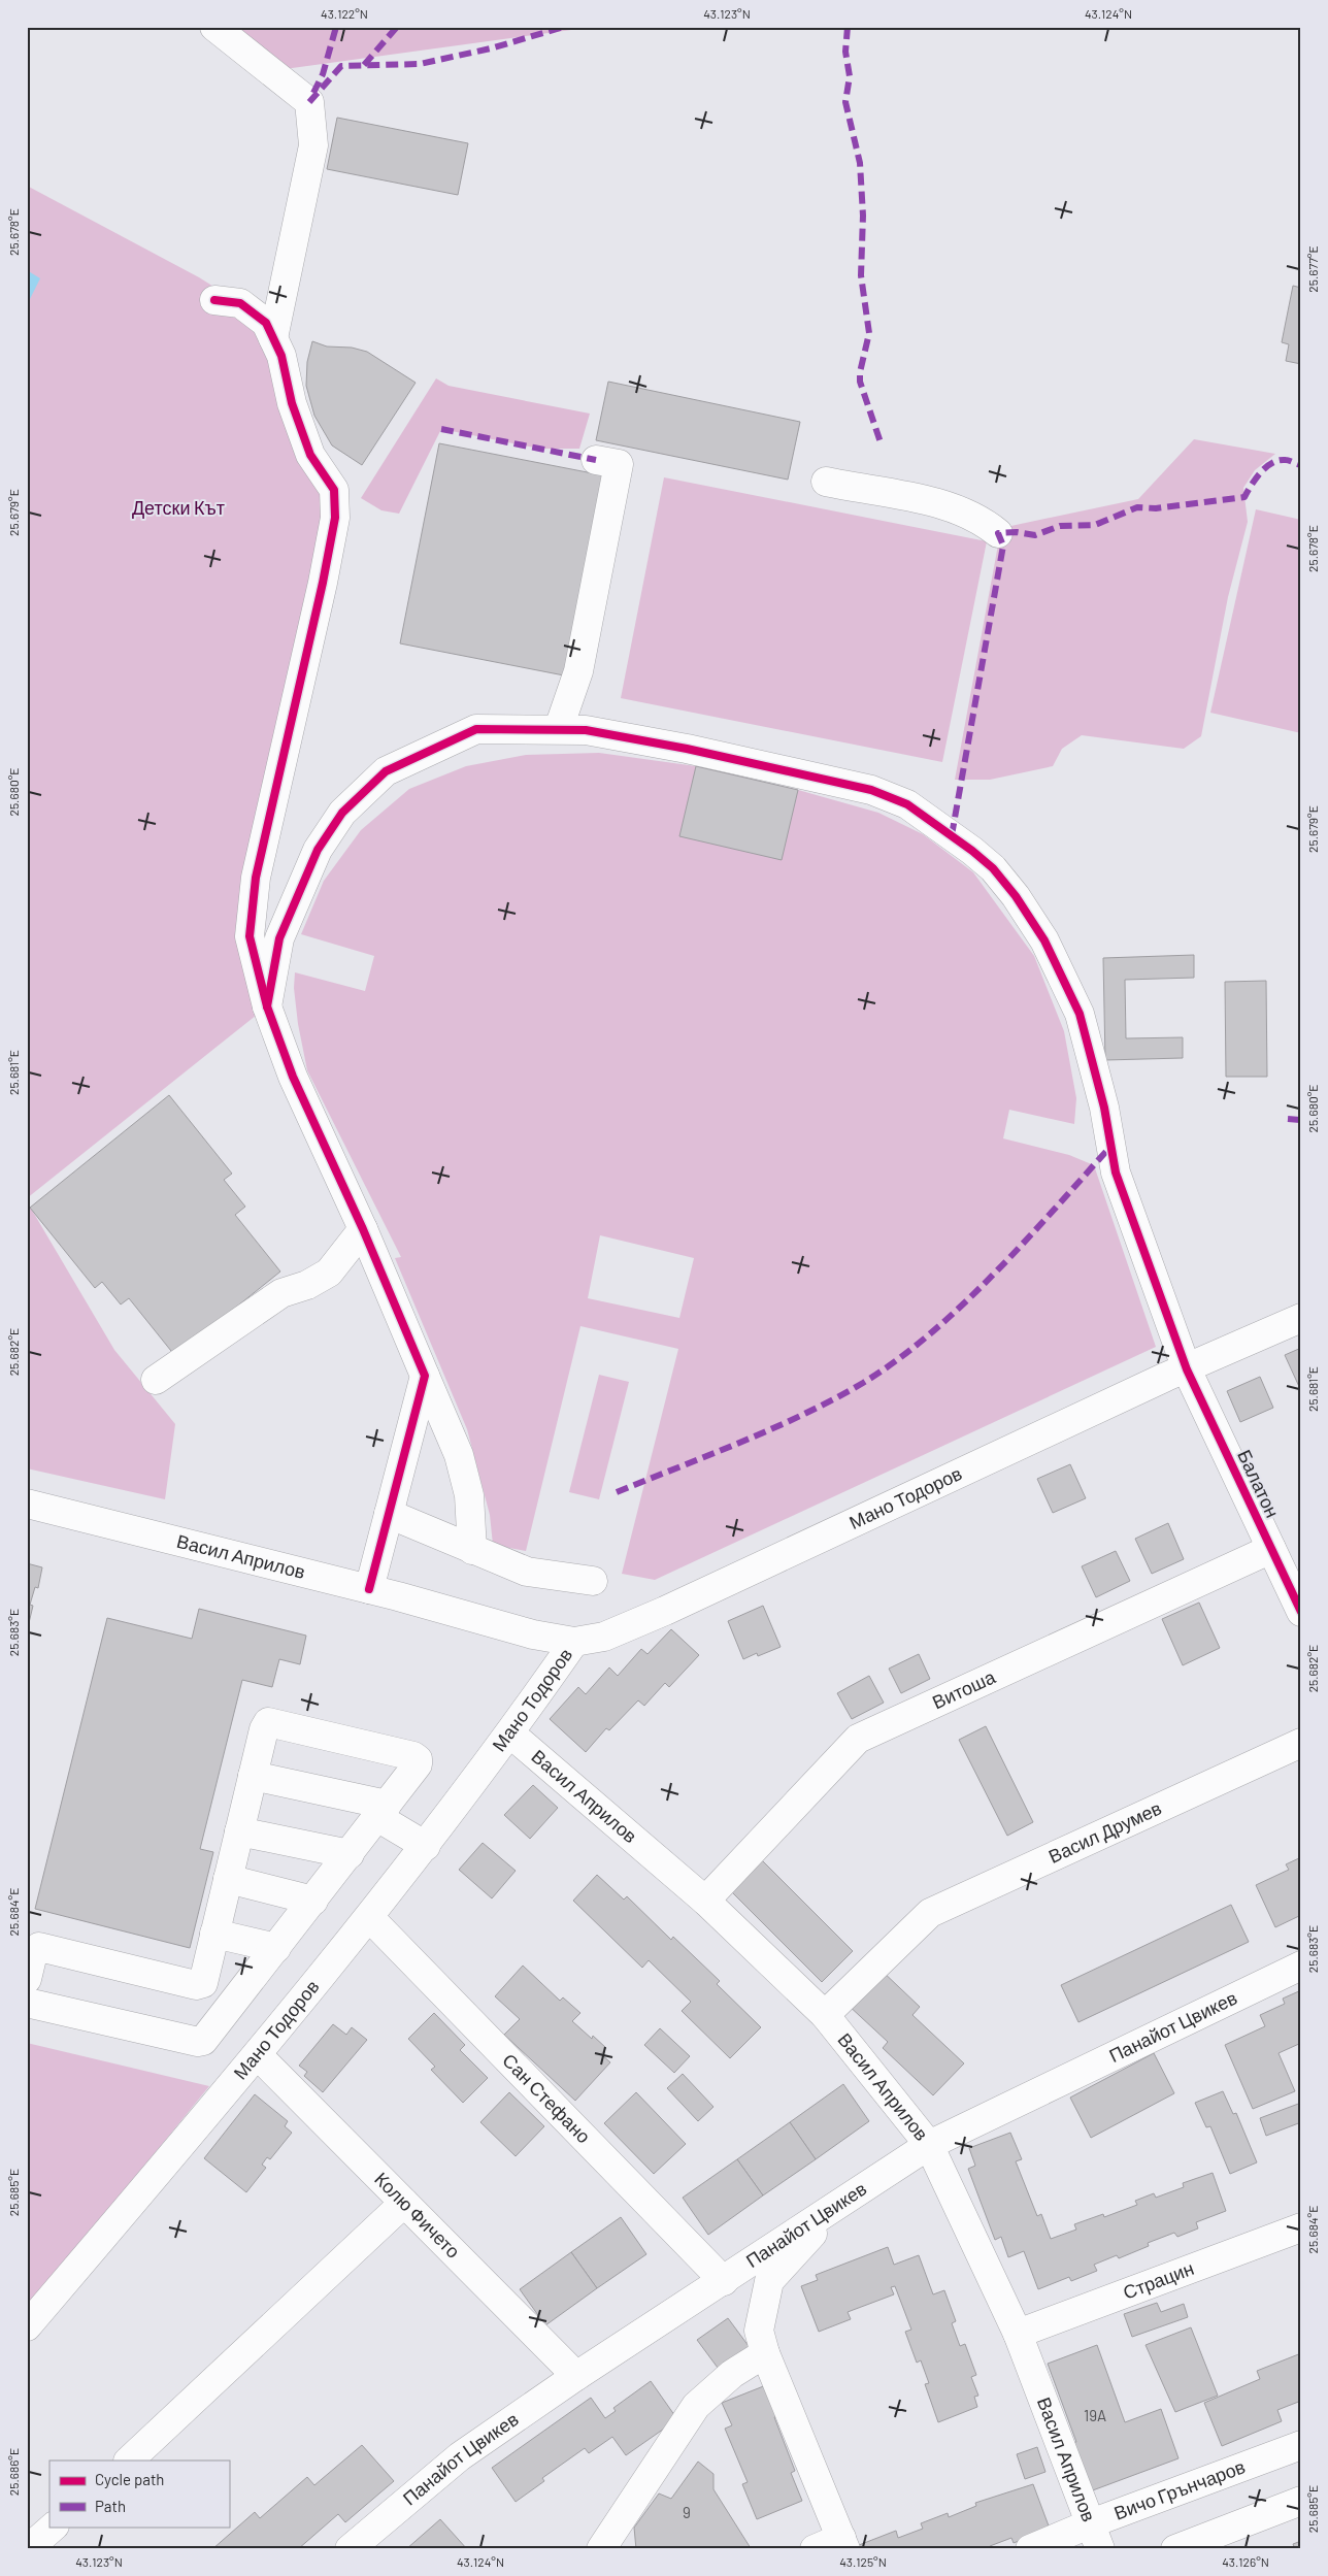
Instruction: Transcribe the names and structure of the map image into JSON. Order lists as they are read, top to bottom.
{
  "streets": {
    "street": [
      "Балатон",
      "Мано Тодоров",
      "Васил Априлов",
      "Витоша",
      "Васил Друмев",
      "Панайот Цвикев",
      "Сан Стефано",
      "Колю Фичето",
      "Страцин",
      "Вичо Грънчаров"
    ]
  },
  "crossings": [
    ["Балатон", "Мано Тодоров"],
    ["Балатон", "Витоша"],
    ["Мано Тодоров", "Васил Априлов"],
    ["Мано Тодоров", "Сан Стефано"],
    ["Мано Тодоров", "Колю Фичето"],
    ["Васил Априлов", "Витоша"],
    ["Васил Априлов", "Васил Друмев"],
    ["Васил Априлов", "Панайот Цвикев"],
    ["Васил Априлов", "Страцин"],
    ["Васил Априлов", "Вичо Грънчаров"],
    ["Панайот Цвикев", "Сан Стефано"],
    ["Панайот Цвикев", "Колю Фичето"]
  ],
  "parks": ["Детски Кът"],
  "house_numbers": ["19A", "9"],
  "legend": ["Cycle path", "Path"],
  "coordinates": [
    "43.122°N",
    "43.123°N",
    "43.124°N",
    "25.678°E",
    "25.677°E",
    "25.679°E",
    "25.680°E",
    "25.681°E",
    "25.682°E",
    "25.683°E",
    "25.684°E",
    "25.685°E",
    "25.686°E",
    "43.125°N",
    "43.126°N"
  ]
}
